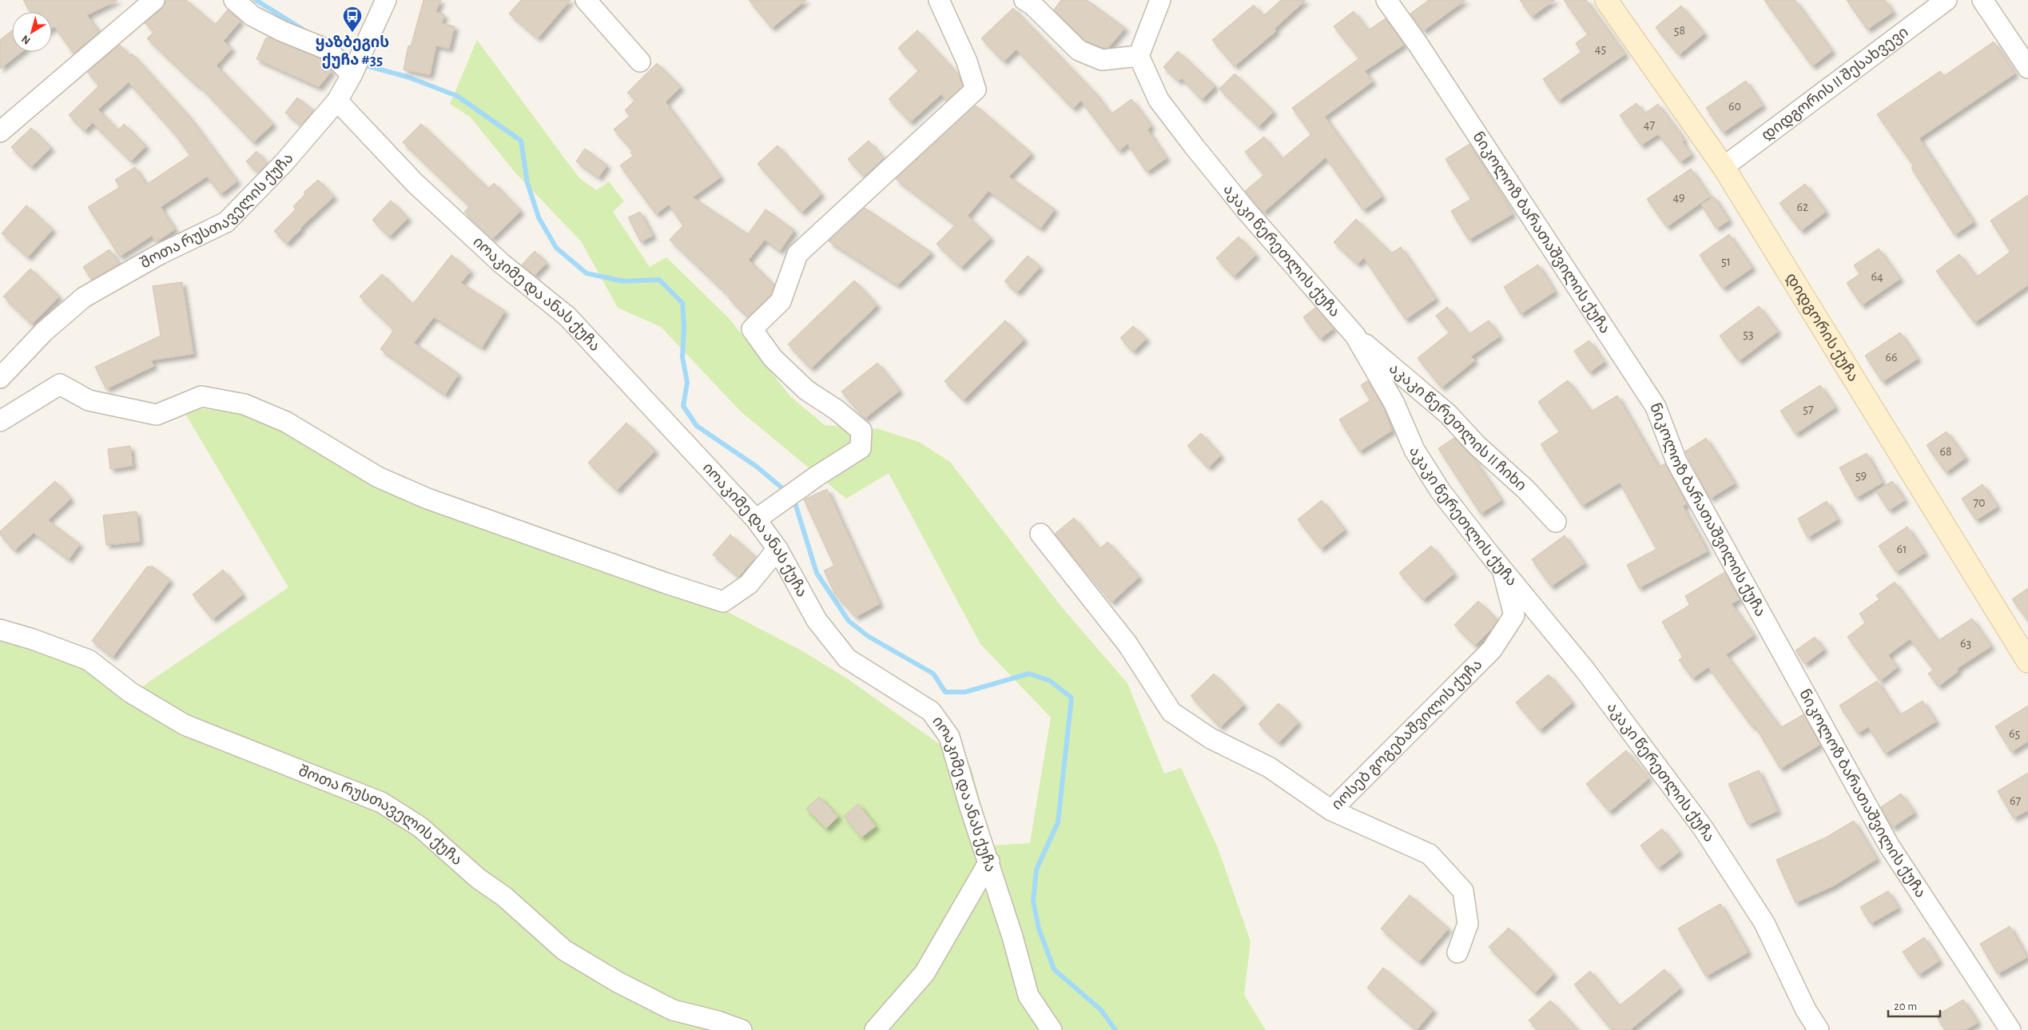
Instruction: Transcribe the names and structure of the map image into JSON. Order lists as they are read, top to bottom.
{
  "streets": {
    "street": [
      "დიდგორის II შესახვევი",
      "შოთა რუსთაველის ქუჩა",
      "ნიკოლოზ ბარათაშვილის ქუჩა",
      "აკაკი წერეთლის ქუჩა",
      "იოაკიმე და ანას ქუჩა",
      "დიდგორის ქუჩა",
      "აკაკი წერეთლის II ჩიხი",
      "იოსებ გოგებაშვილის ქუჩა"
    ]
  },
  "crossings": [
    ["დიდგორის II შესახვევი", "დიდგორის ქუჩა"],
    ["შოთა რუსთაველის ქუჩა", "იოაკიმე და ანას ქუჩა"],
    ["აკაკი წერეთლის ქუჩა", "აკაკი წერეთლის II ჩიხი"],
    ["აკაკი წერეთლის ქუჩა", "იოსებ გოგებაშვილის ქუჩა"]
  ],
  "places": {
    "bus stop": ["ყაზბეგის ქუჩა #35"]
  },
  "house_numbers": [
    "58",
    "45",
    "60",
    "47",
    "49",
    "62",
    "51",
    "64",
    "53",
    "66",
    "57",
    "68",
    "59",
    "70",
    "61",
    "63",
    "65",
    "67"
  ],
  "scale_bar": "20 m",
  "north": "bottom left"
}
